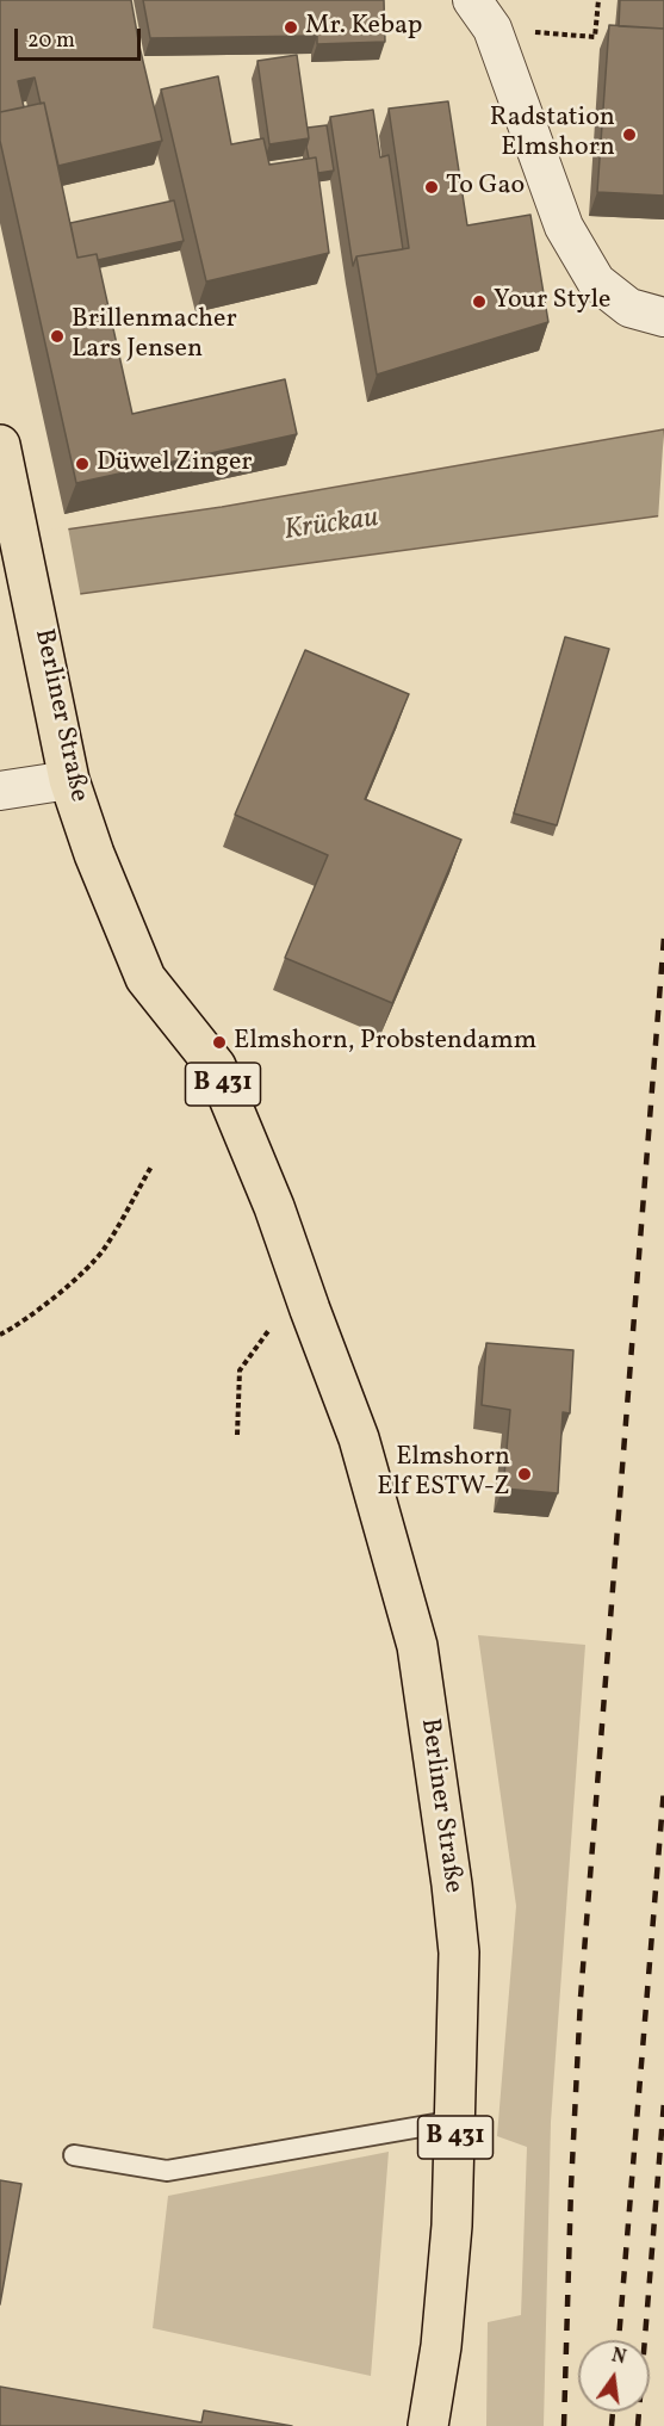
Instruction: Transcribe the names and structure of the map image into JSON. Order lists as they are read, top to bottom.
{
  "streets": {
    "main road": ["Berliner Straße", "B 431"]
  },
  "water": ["Krückau"],
  "places": [
    "Mr. Kebap",
    "Radstation Elmshorn",
    "To Gao",
    "Your Style",
    "Brillenmacher Lars Jensen",
    "Düwel Zinger",
    "Elmshorn, Probstendamm",
    "Elmshorn Elf ESTW-Z"
  ],
  "scale_bar": "20 m",
  "north": "top"
}
